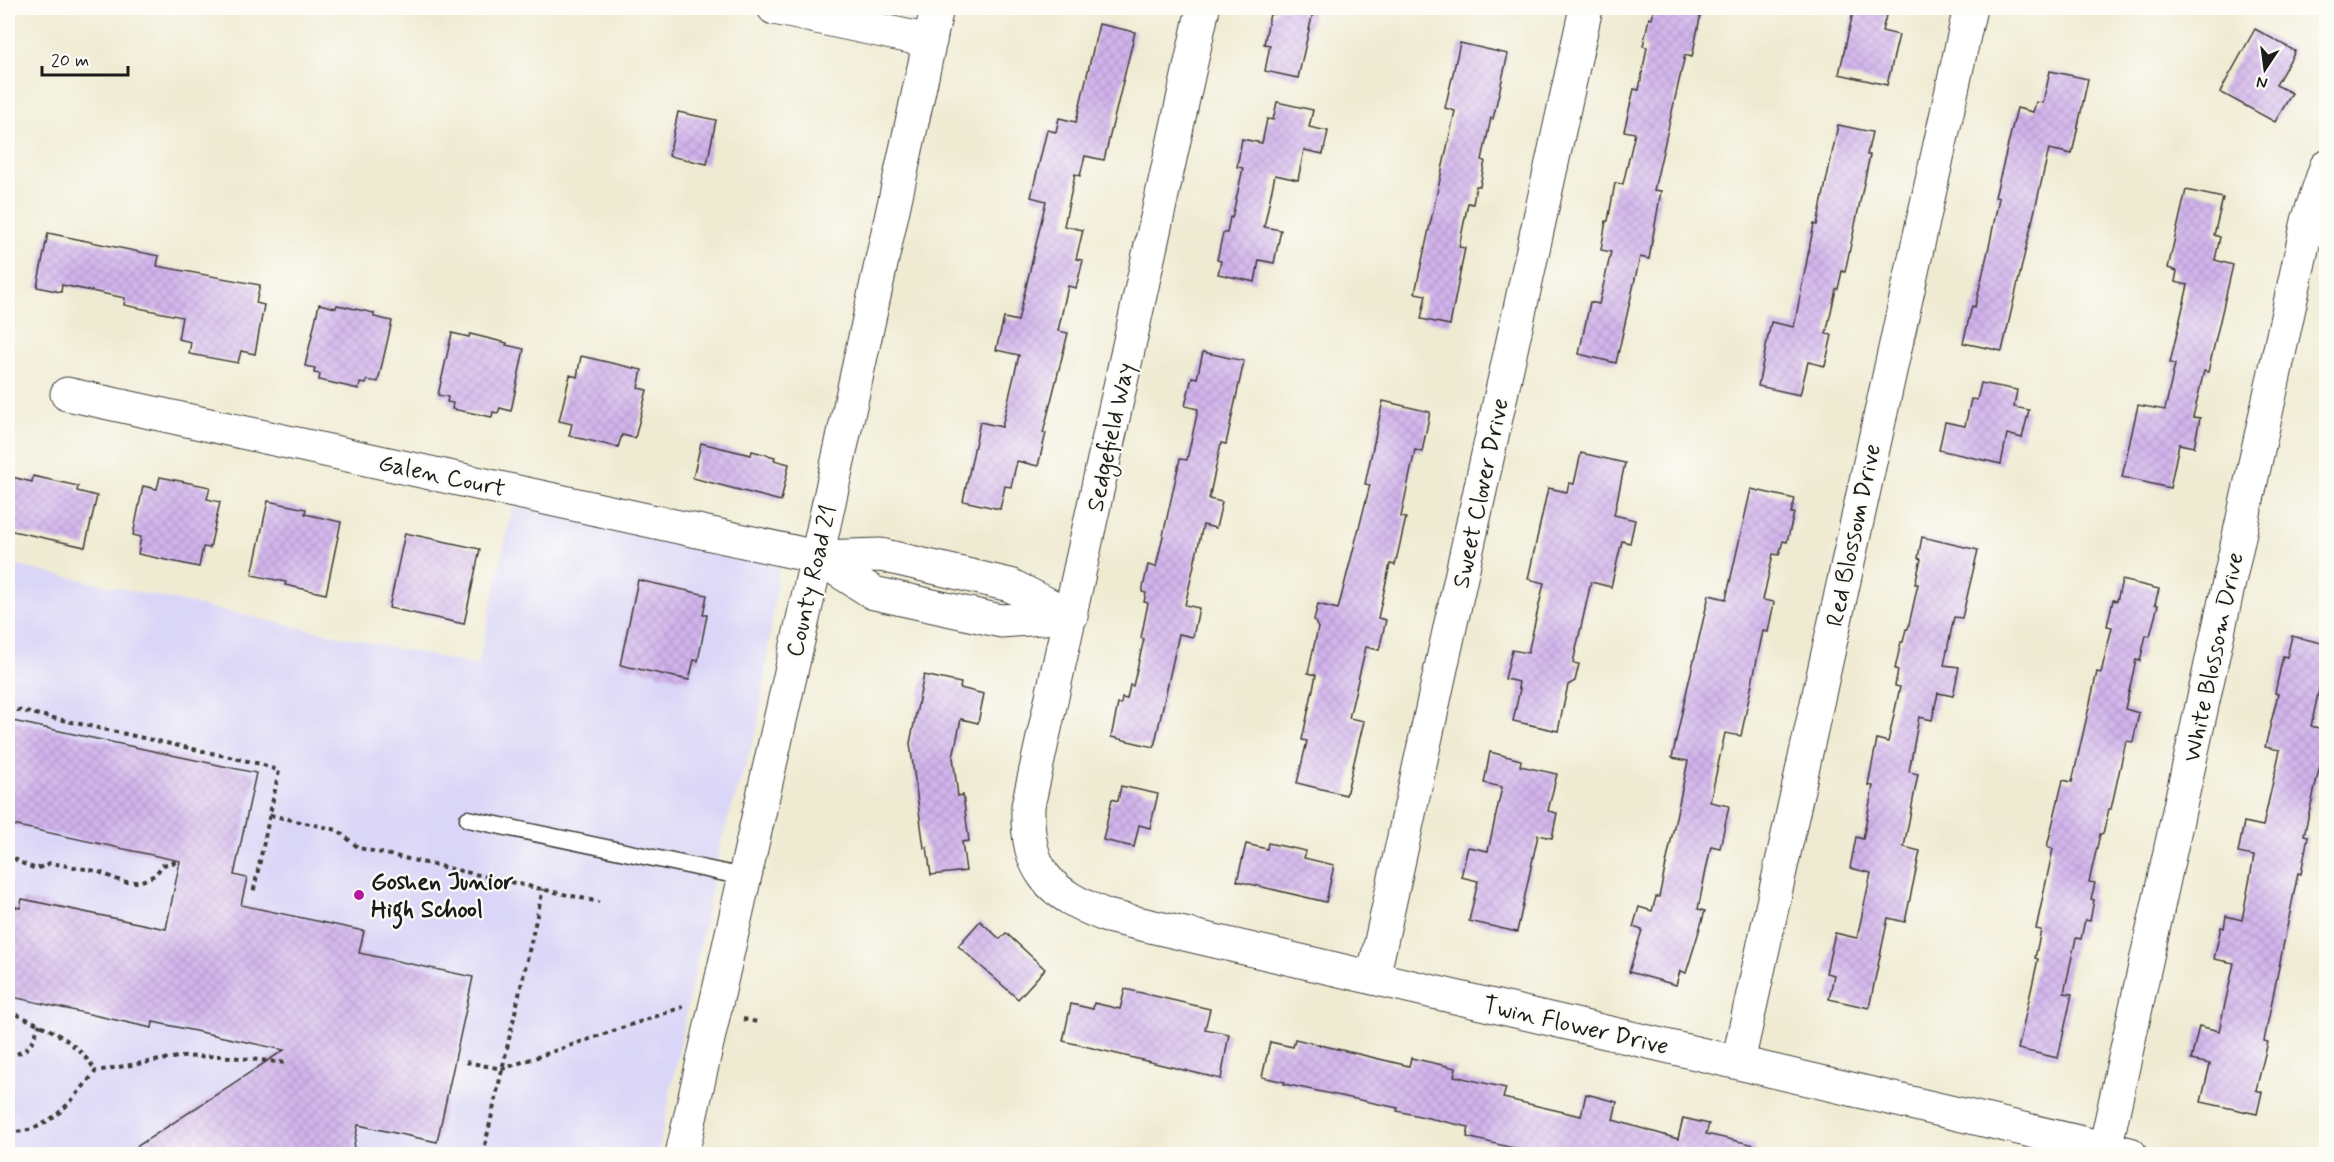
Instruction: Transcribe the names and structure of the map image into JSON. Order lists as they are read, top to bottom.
{
  "streets": {
    "street": [
      "Sedgefield Way",
      "Galen Court",
      "Sweet Clover Drive",
      "Red Blossom Drive",
      "County Road 21",
      "White Blossom Drive",
      "Twin Flower Drive"
    ]
  },
  "crossings": [
    ["Sedgefield Way", "Galen Court"],
    ["Sedgefield Way", "Twin Flower Drive"],
    ["Galen Court", "County Road 21"],
    ["Sweet Clover Drive", "Twin Flower Drive"],
    ["Red Blossom Drive", "Twin Flower Drive"],
    ["White Blossom Drive", "Twin Flower Drive"]
  ],
  "places": ["Goshen Junior High School"],
  "scale_bar": "20 m",
  "north": "bottom"
}
